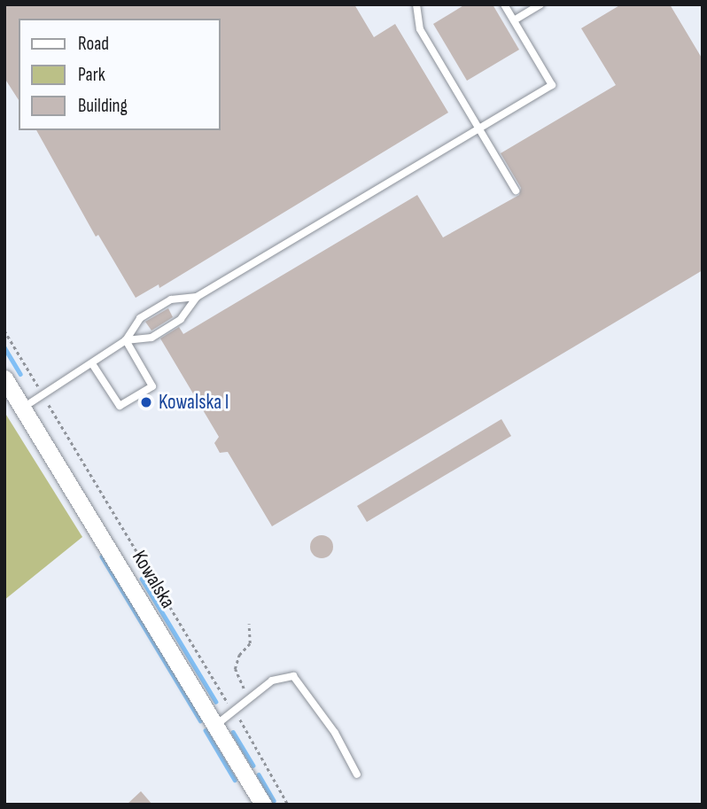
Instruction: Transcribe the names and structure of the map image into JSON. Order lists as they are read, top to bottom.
{
  "streets": {
    "street": ["Kowalska"]
  },
  "places": ["Kowalska I"],
  "legend": ["Road", "Park", "Building"]
}
